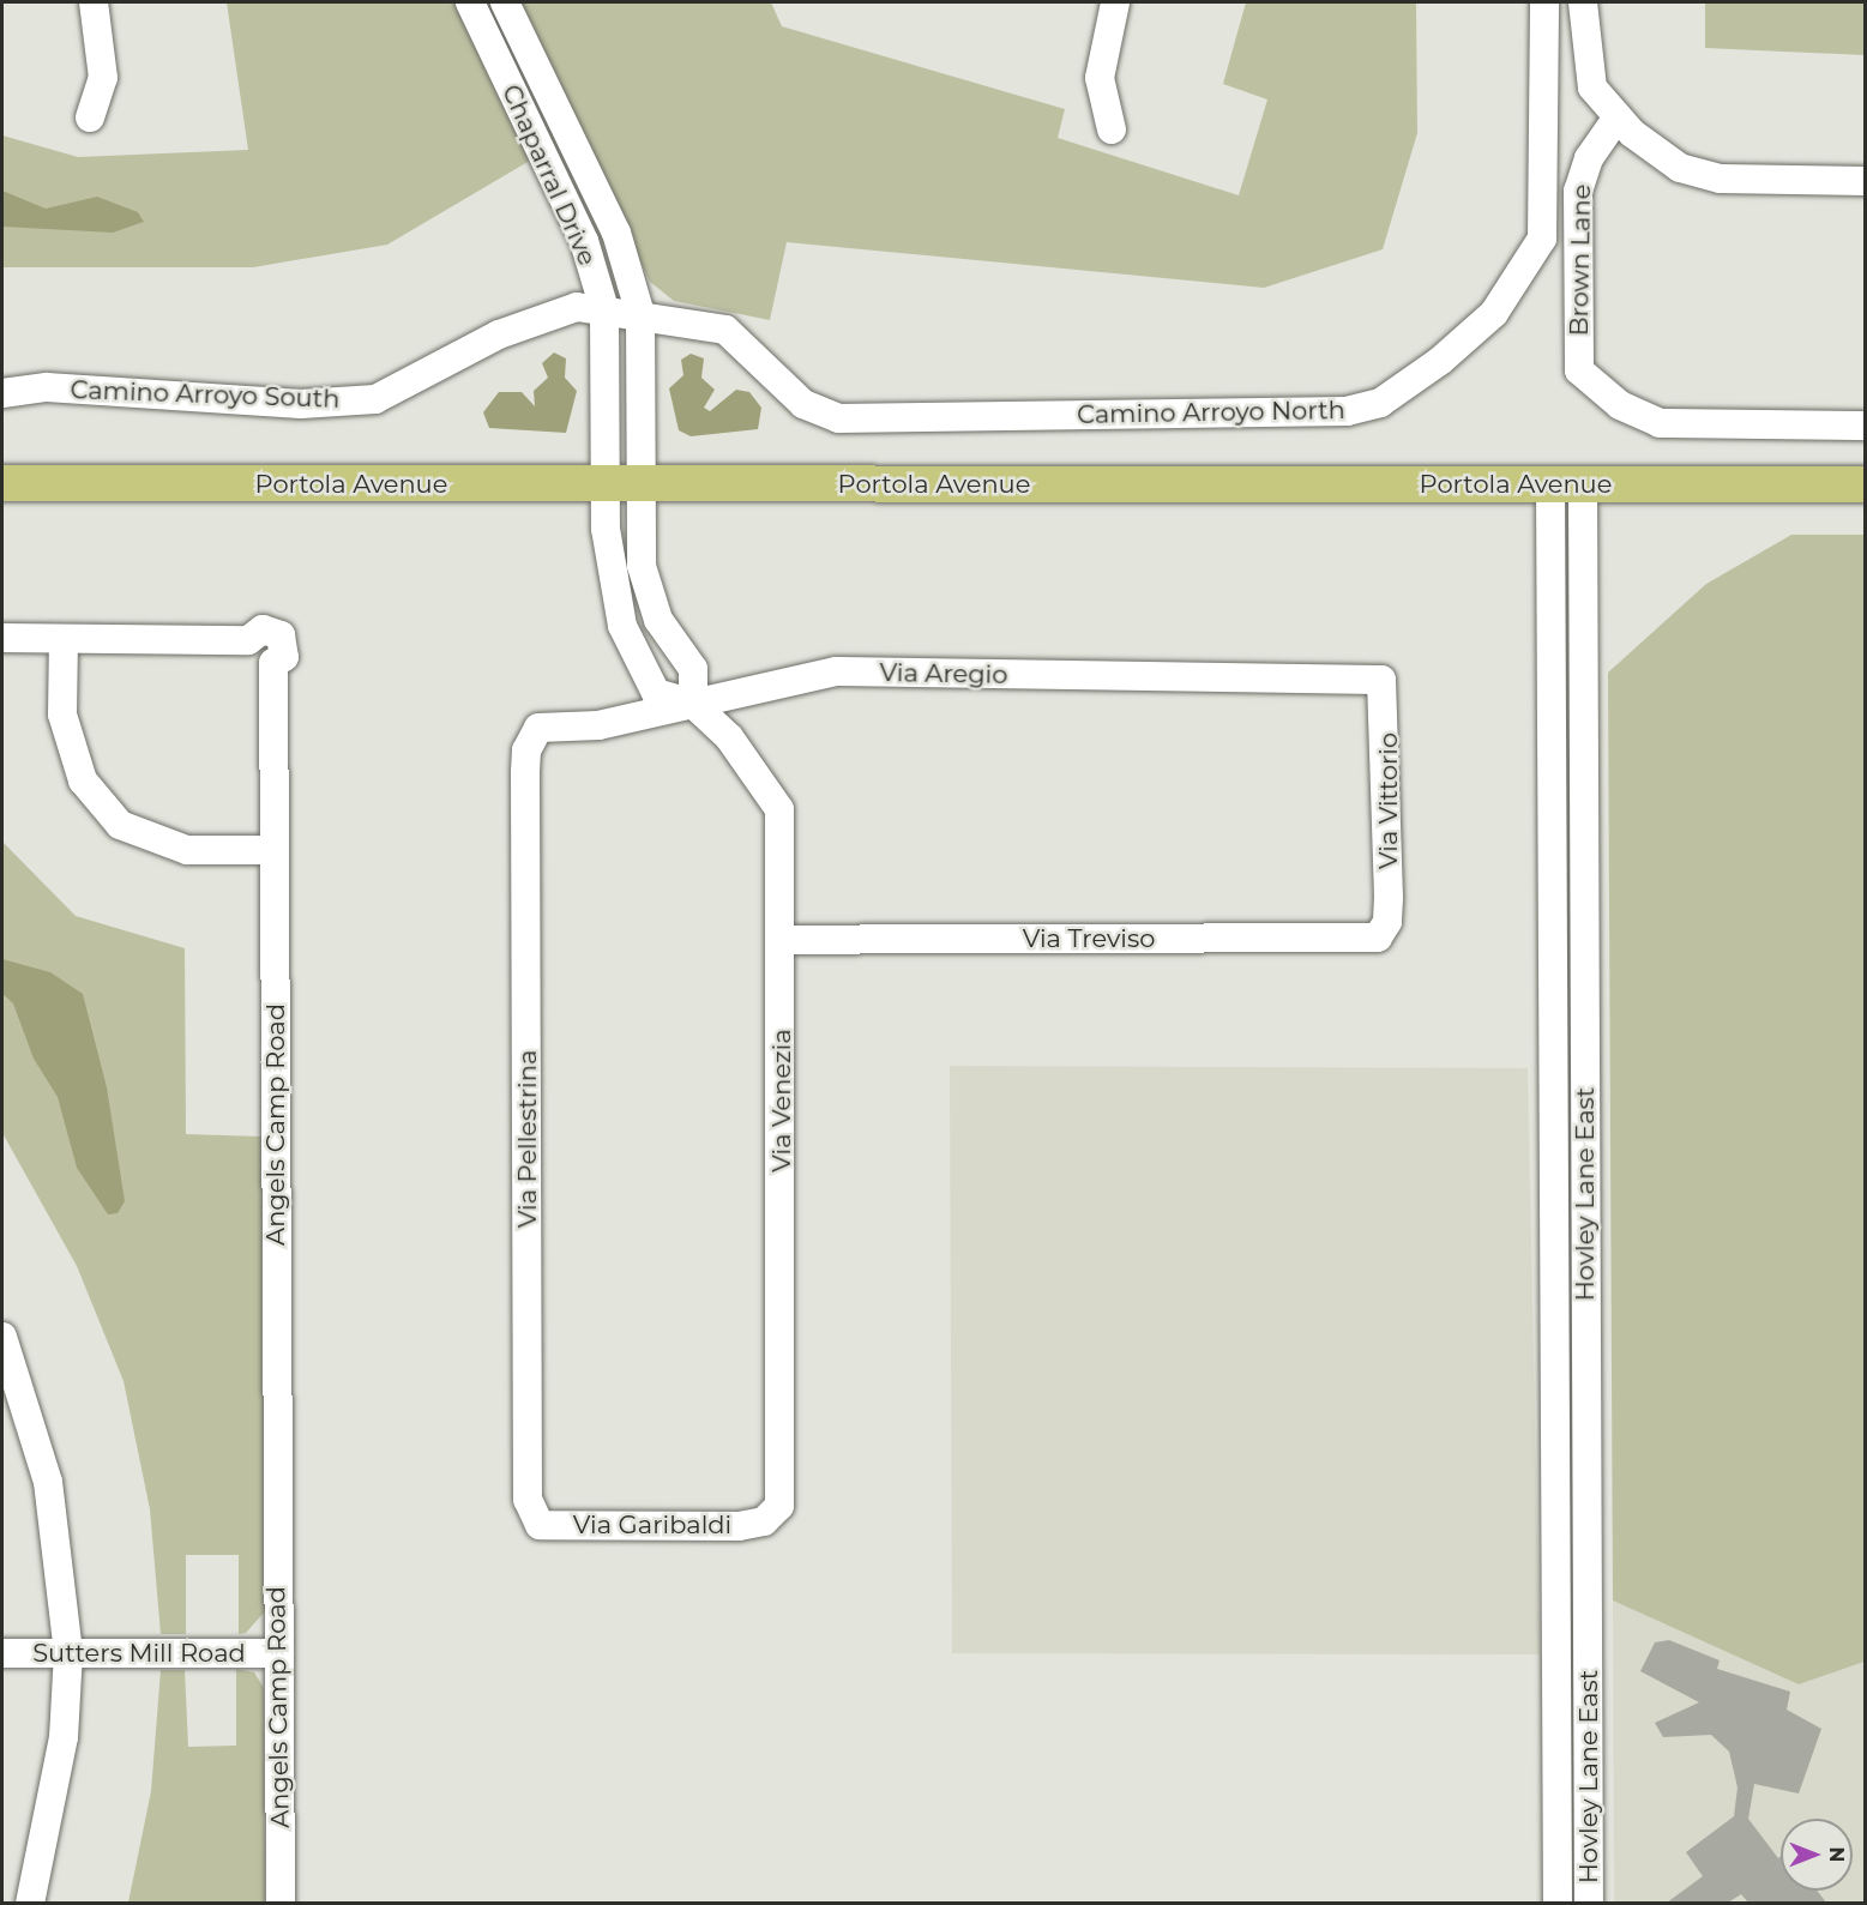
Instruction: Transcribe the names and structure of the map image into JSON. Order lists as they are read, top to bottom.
{
  "streets": {
    "main road": ["Portola Avenue"],
    "street": [
      "Chaparral Drive",
      "Brown Lane",
      "Camino Arroyo South",
      "Camino Arroyo North",
      "Via Aregio",
      "Via Vittorio",
      "Via Treviso",
      "Via Venezia",
      "Angels Camp Road",
      "Via Pellestrina",
      "Hovley Lane East",
      "Via Garibaldi",
      "Sutters Mill Road"
    ]
  },
  "crossings": [
    ["Chaparral Drive", "Camino Arroyo South"],
    ["Chaparral Drive", "Camino Arroyo North"],
    ["Chaparral Drive", "Portola Avenue"],
    ["Chaparral Drive", "Via Venezia"],
    ["Camino Arroyo South", "Camino Arroyo North"],
    ["Portola Avenue", "Via Venezia"],
    ["Portola Avenue", "Hovley Lane East"],
    ["Via Aregio", "Via Vittorio"],
    ["Via Aregio", "Via Venezia"],
    ["Via Aregio", "Via Pellestrina"],
    ["Via Vittorio", "Via Treviso"],
    ["Via Treviso", "Via Venezia"],
    ["Via Venezia", "Via Garibaldi"],
    ["Angels Camp Road", "Sutters Mill Road"],
    ["Via Pellestrina", "Via Garibaldi"]
  ],
  "north": "right"
}
